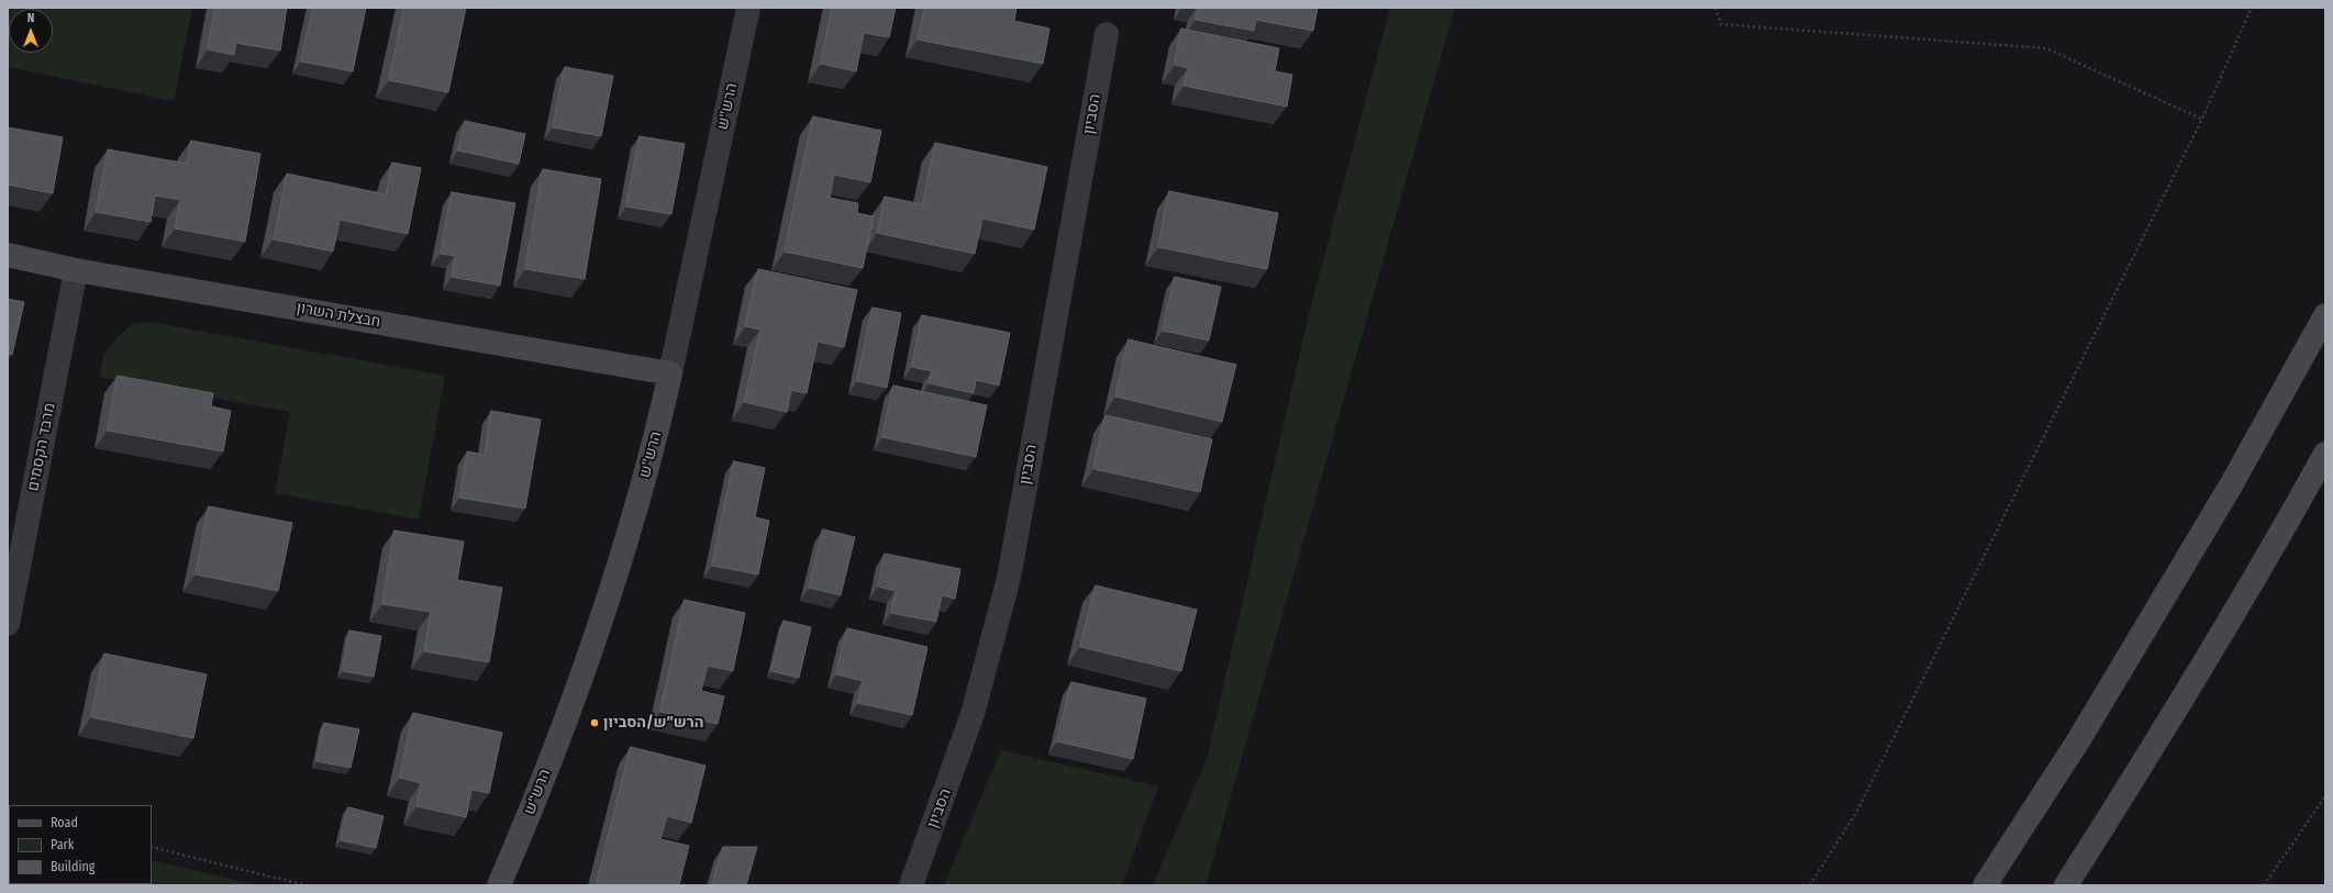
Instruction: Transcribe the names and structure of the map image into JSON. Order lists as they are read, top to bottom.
{
  "streets": {
    "street": [
      "הרש''ש",
      "הסביון",
      "חבצלת השרון",
      "מרבד הקסמים"
    ]
  },
  "crossings": [
    ["הרש''ש", "חבצלת השרון"],
    ["חבצלת השרון", "מרבד הקסמים"]
  ],
  "places": ["הרש״ש/הסביון"],
  "legend": ["Road", "Park", "Building"],
  "north": "top"
}
